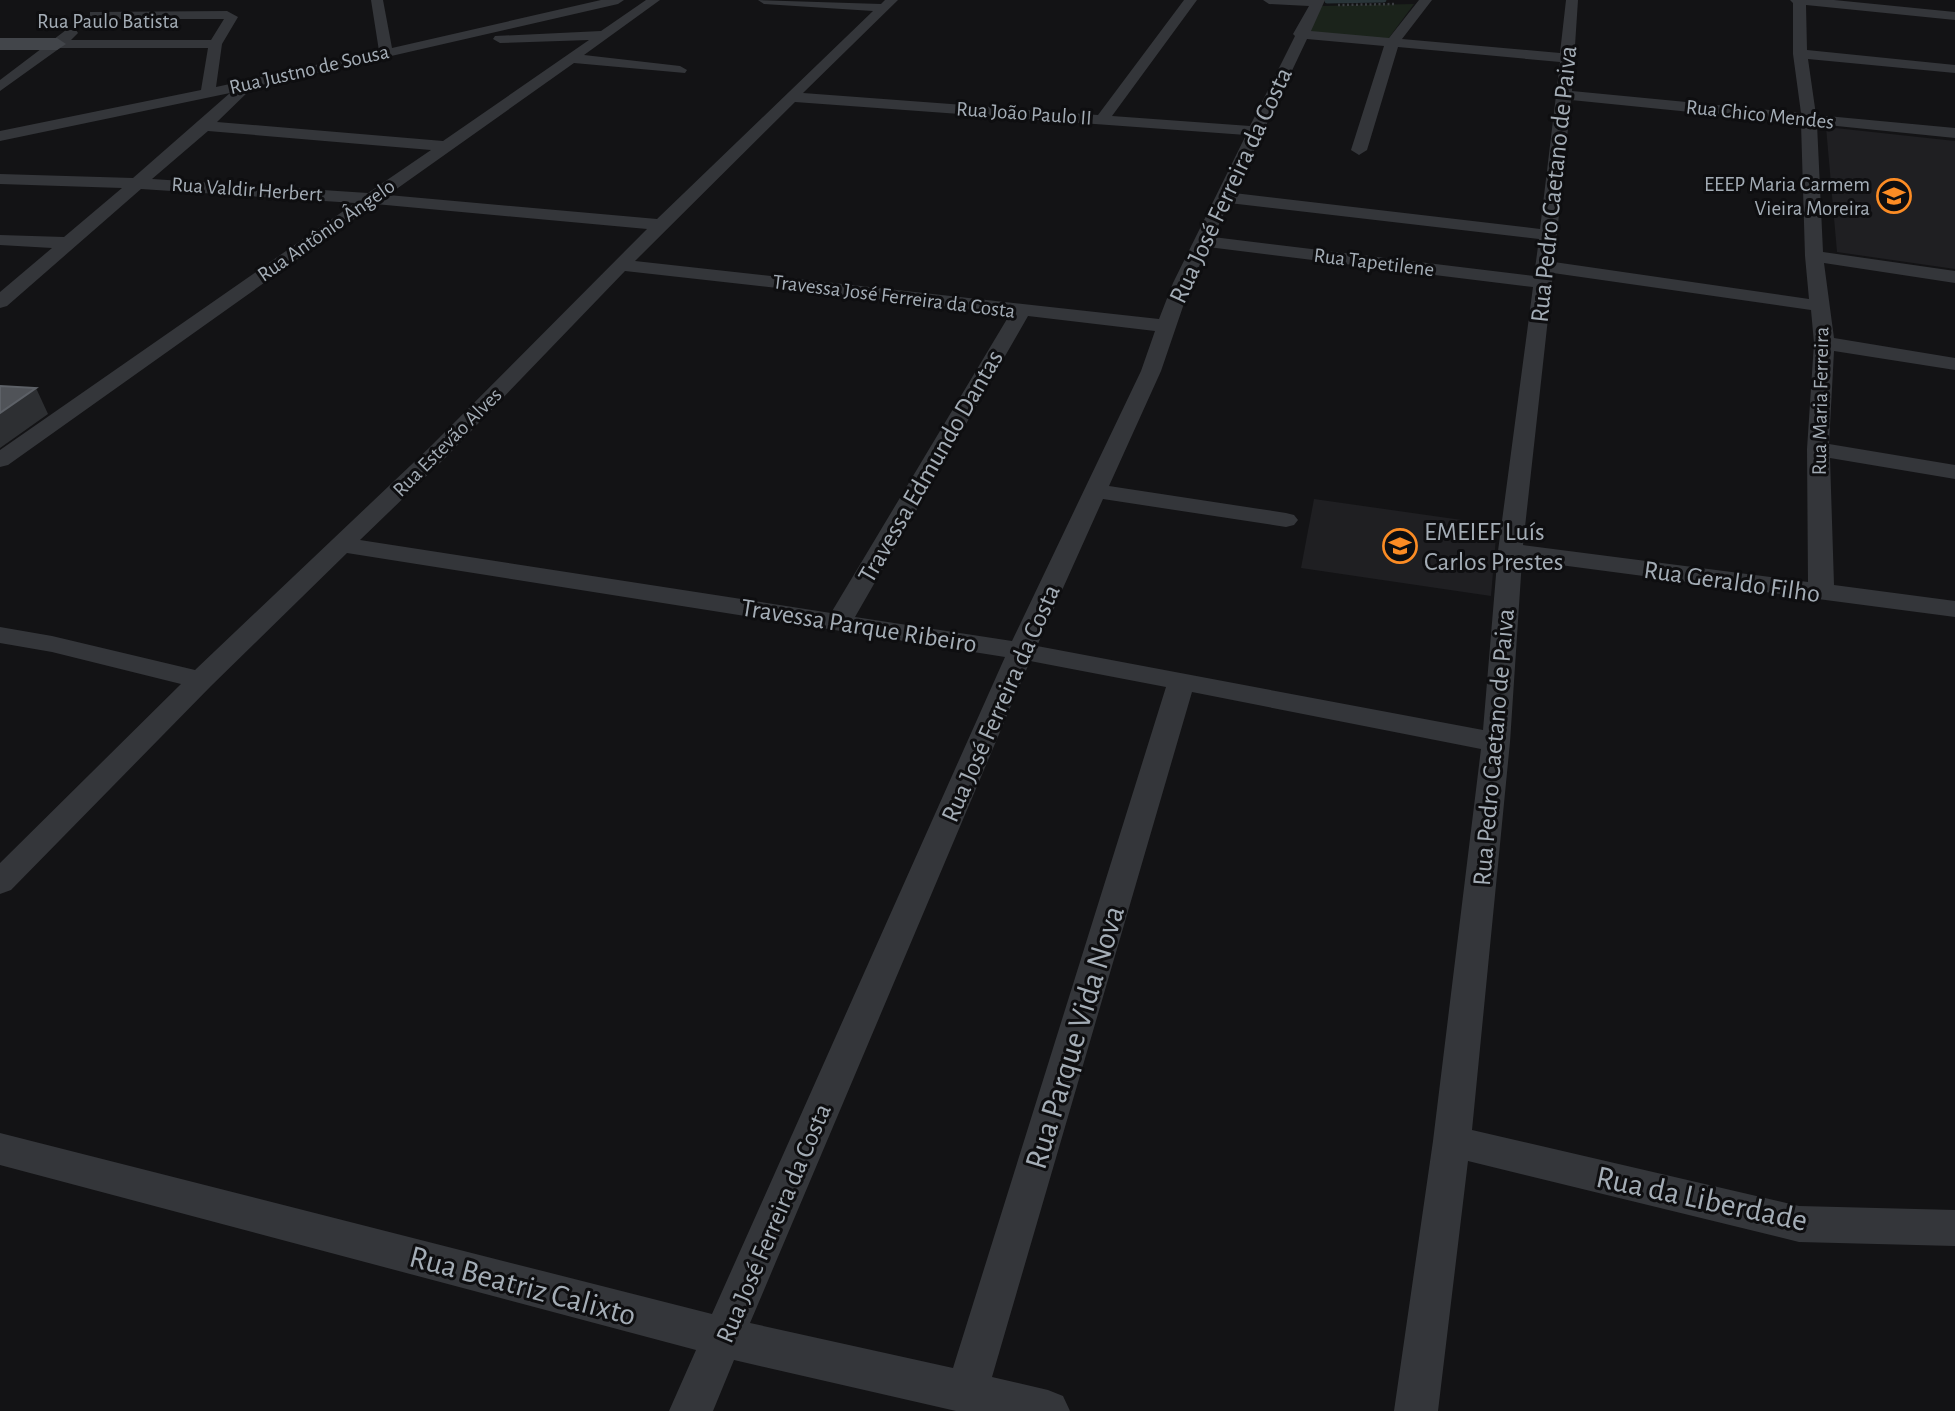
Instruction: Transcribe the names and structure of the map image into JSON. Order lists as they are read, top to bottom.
{
  "streets": {
    "street": [
      "Rua Paulo Batista",
      "Rua Justno de Sousa",
      "Rua João Paulo II",
      "Rua Chico Mendes",
      "Rua Pedro Caetano de Paiva",
      "Rua José Ferreira da Costa",
      "Rua Valdir Herbert",
      "Rua Antônio Ângelo",
      "Rua Tapetilene",
      "Travessa José Ferreira da Costa",
      "Rua Maria Ferreira",
      "Rua Estevão Alves",
      "Travessa Edmundo Dantas",
      "Rua Geraldo Filho",
      "Travessa Parque Ribeiro",
      "Rua Parque Vida Nova",
      "Rua da Liberdade",
      "Rua Beatriz Calixto"
    ]
  },
  "crossings": [
    ["Rua João Paulo II", "Rua José Ferreira da Costa"],
    ["Rua João Paulo II", "Rua Estevão Alves"],
    ["Rua Chico Mendes", "Rua Pedro Caetano de Paiva"],
    ["Rua Chico Mendes", "Rua Maria Ferreira"],
    ["Rua Pedro Caetano de Paiva", "Rua Tapetilene"],
    ["Rua Pedro Caetano de Paiva", "Rua Geraldo Filho"],
    ["Rua Pedro Caetano de Paiva", "Travessa Parque Ribeiro"],
    ["Rua Pedro Caetano de Paiva", "Rua da Liberdade"],
    ["Rua José Ferreira da Costa", "Rua Tapetilene"],
    ["Rua José Ferreira da Costa", "Travessa José Ferreira da Costa"],
    ["Rua José Ferreira da Costa", "Travessa Parque Ribeiro"],
    ["Rua José Ferreira da Costa", "Rua Beatriz Calixto"],
    ["Rua Valdir Herbert", "Rua Antônio Ângelo"],
    ["Rua Valdir Herbert", "Rua Estevão Alves"],
    ["Rua Tapetilene", "Rua Maria Ferreira"],
    ["Travessa José Ferreira da Costa", "Rua Estevão Alves"],
    ["Travessa José Ferreira da Costa", "Travessa Edmundo Dantas"],
    ["Rua Maria Ferreira", "Rua Geraldo Filho"],
    ["Rua Estevão Alves", "Travessa Parque Ribeiro"],
    ["Travessa Edmundo Dantas", "Travessa Parque Ribeiro"],
    ["Travessa Parque Ribeiro", "Rua Parque Vida Nova"],
    ["Rua Parque Vida Nova", "Rua Beatriz Calixto"]
  ],
  "places": {
    "school or university": ["EEEP Maria Carmem Vieira Moreira", "EMEIEF Luís Carlos Prestes"]
  }
}
